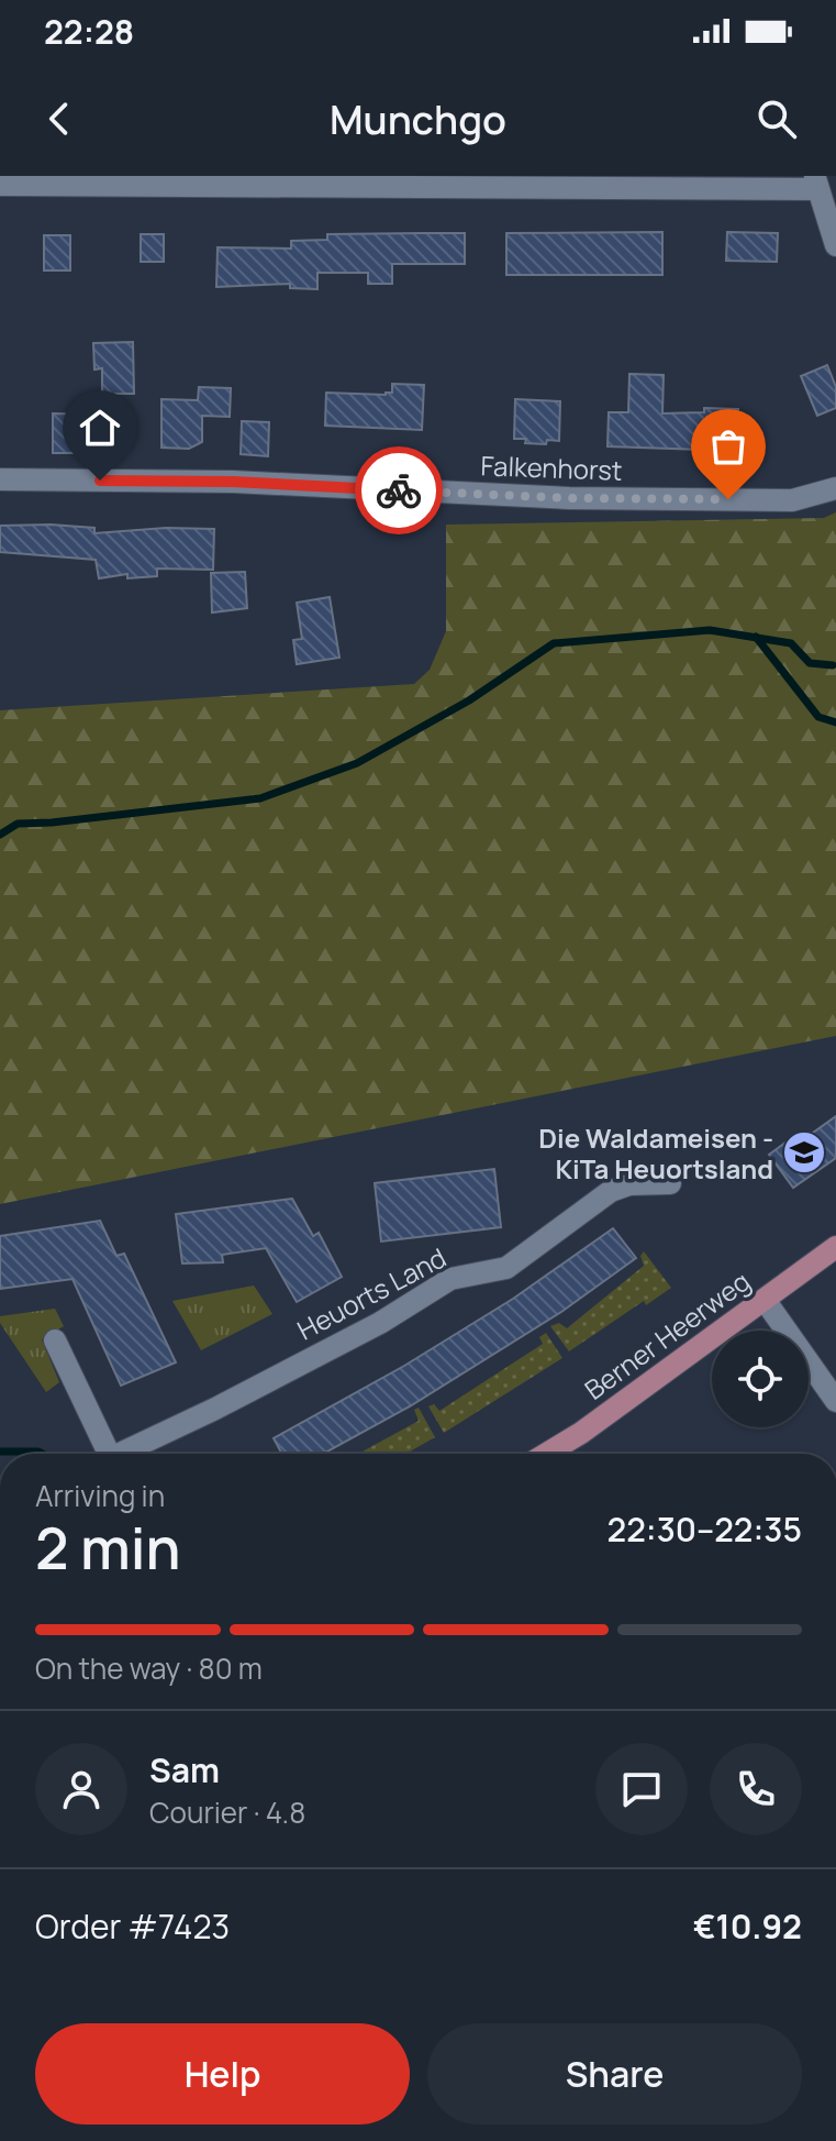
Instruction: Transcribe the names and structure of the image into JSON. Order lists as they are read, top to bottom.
{
  "streets": {
    "main road": ["Berner Heerweg"],
    "street": ["Falkenhorst", "Heuorts Land"]
  },
  "places": {
    "school or university": ["Die Waldameisen - KiTa Heuortsland"]
  },
  "page": {
    "status": "22:28",
    "header": "Munchgo",
    "heading": ["2 min", "Arriving in", "22:30–22:35"],
    "panel": [
      "Sam",
      "Courier · 4.8",
      "Order #7423",
      "€10.92"
    ],
    "bar": "On the way · 80 m",
    "buttons": ["Help", "Share"]
  }
}
